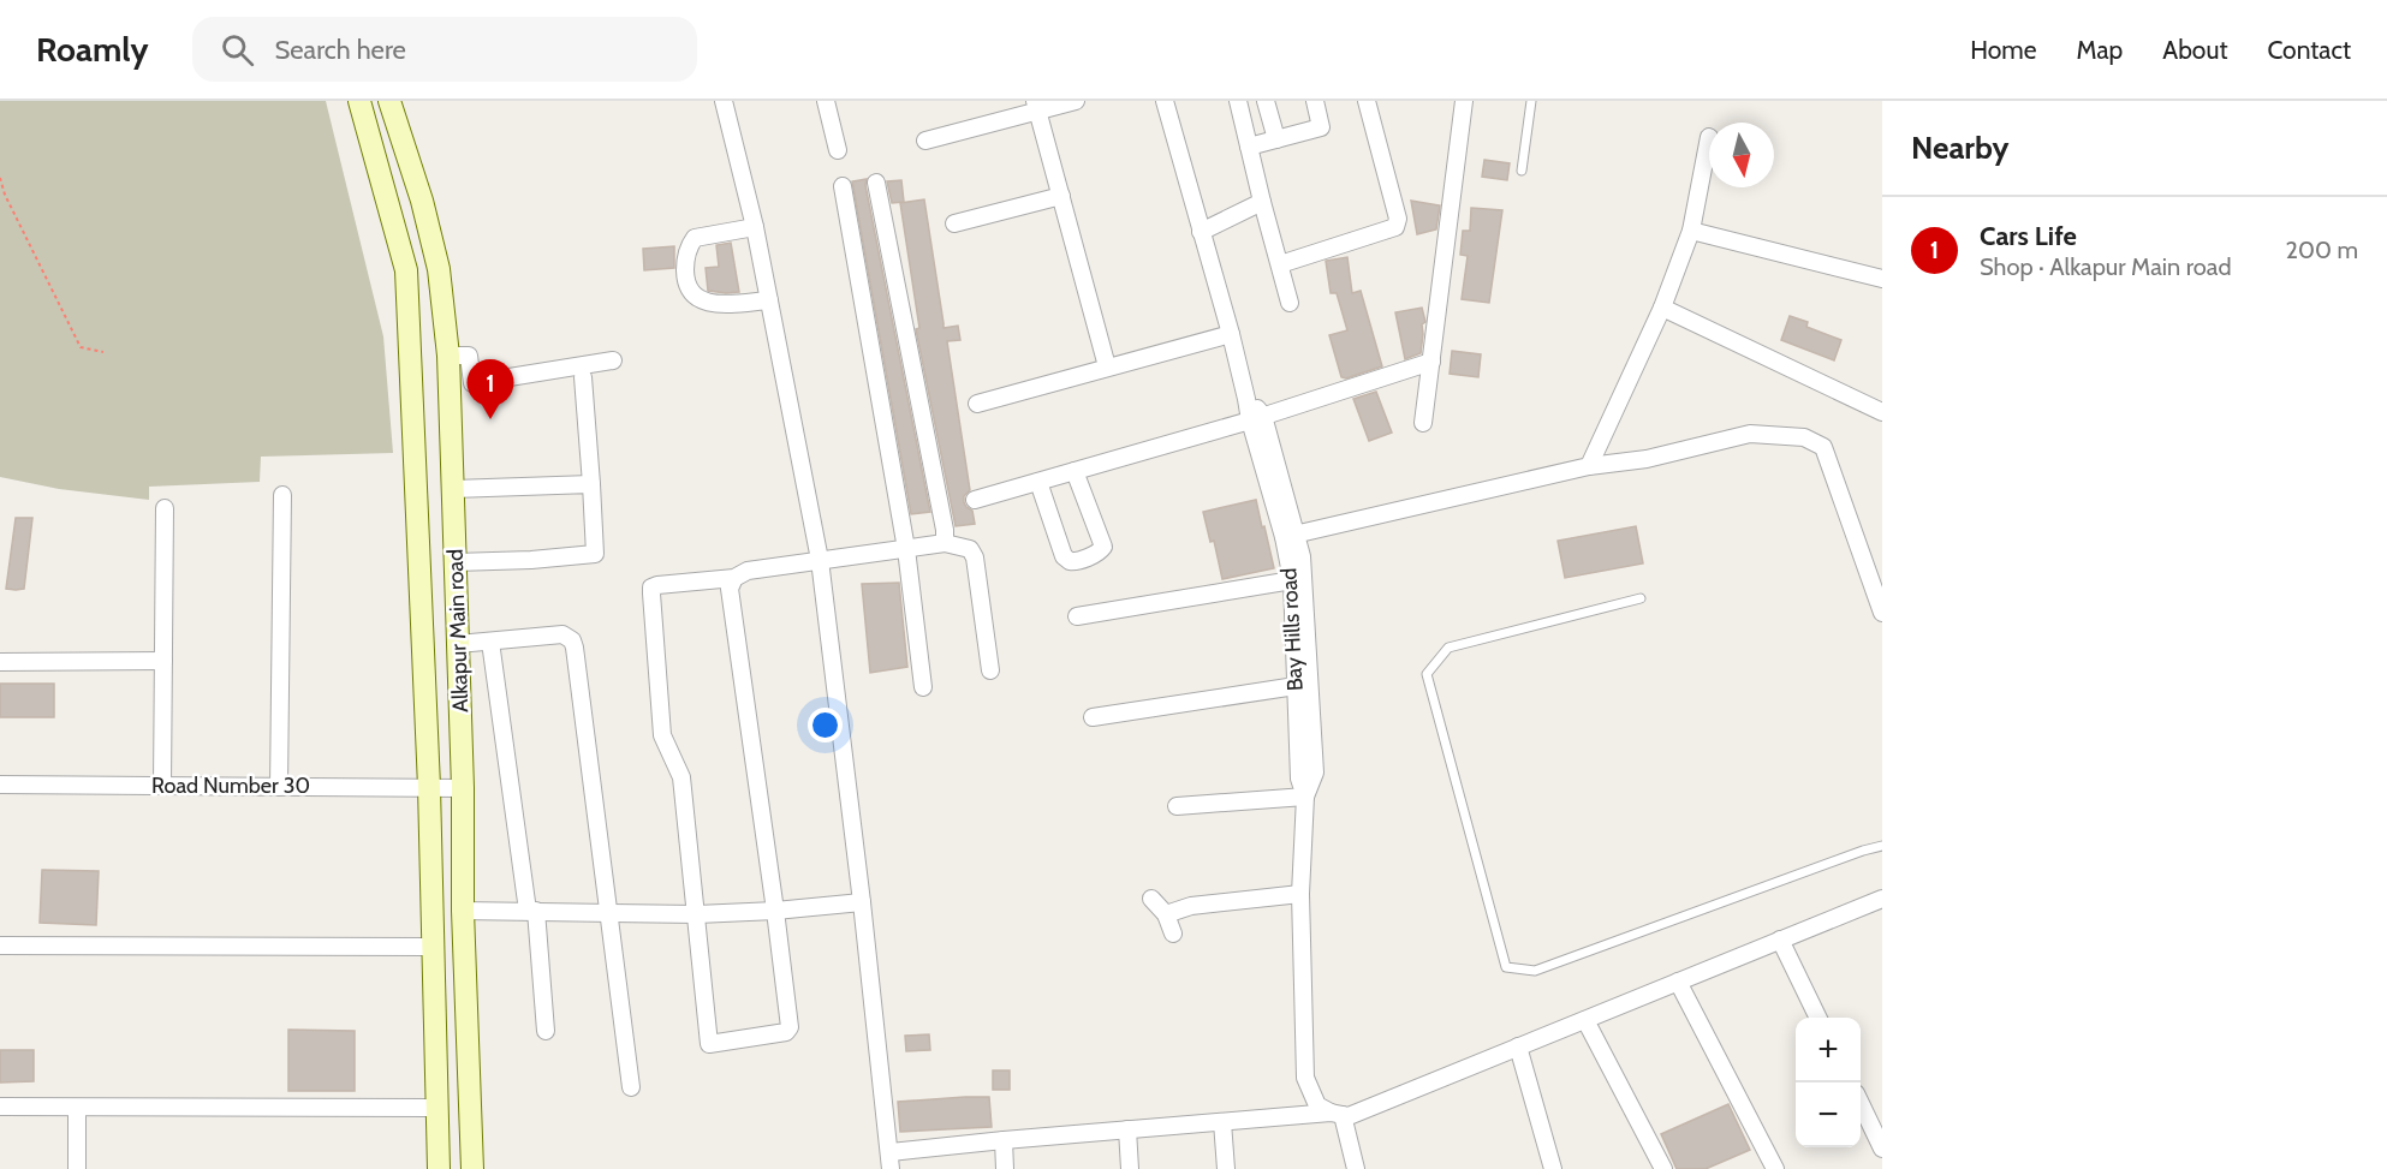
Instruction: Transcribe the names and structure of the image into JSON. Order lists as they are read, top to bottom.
{
  "streets": {
    "street": ["Bay Hills road", "Alkapur Main road", "Road Number 30"]
  },
  "crossings": [
    ["Alkapur Main road", "Road Number 30"]
  ],
  "north": "bottom",
  "page": {
    "header": "Roamly",
    "search": "Search here",
    "nav": [
      "Home",
      "Map",
      "About",
      "Contact"
    ],
    "heading": "Nearby",
    "list": [
      {
        "mark": "1",
        "name": "Cars Life",
        "note": "Shop · Alkapur Main road",
        "value": "200 m"
      }
    ],
    "pins": "1",
    "map_buttons": ["+", "−"]
  }
}
